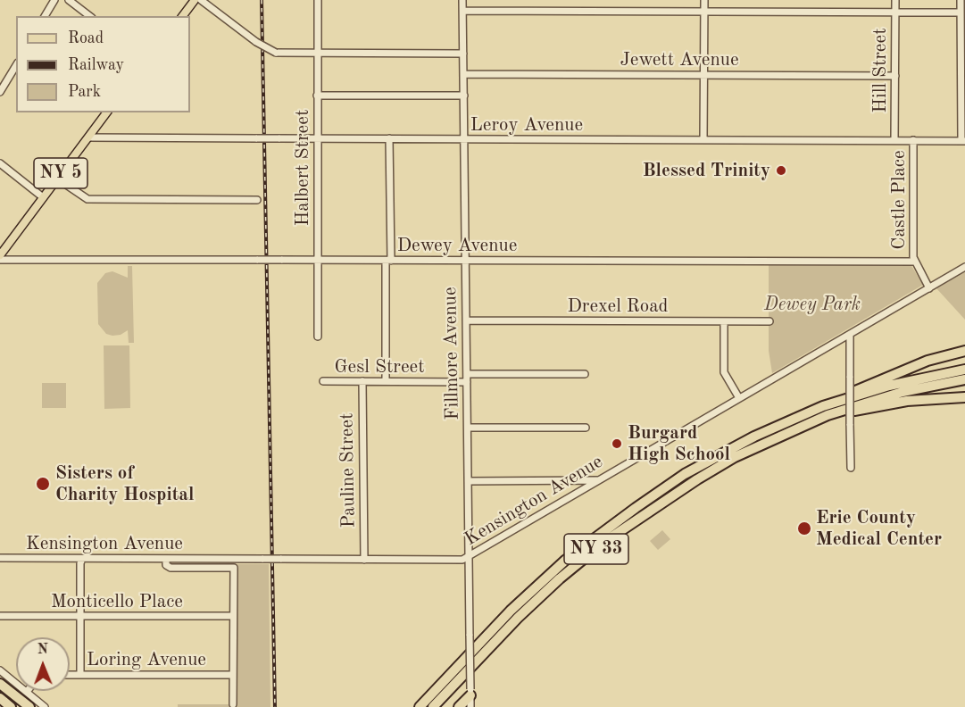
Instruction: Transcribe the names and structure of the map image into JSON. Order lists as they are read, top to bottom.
{
  "streets": {
    "highway": ["NY 33"],
    "main road": ["NY 5"],
    "street": [
      "Jewett Avenue",
      "Hill Street",
      "Leroy Avenue",
      "Halbert Street",
      "Castle Place",
      "Dewey Avenue",
      "Drexel Road",
      "Fillmore Avenue",
      "Gesl Street",
      "Pauline Street",
      "Kensington Avenue",
      "Monticello Place",
      "Loring Avenue"
    ]
  },
  "crossings": [
    ["Jewett Avenue", "Hill Street"],
    ["Jewett Avenue", "Fillmore Avenue"],
    ["Hill Street", "Leroy Avenue"],
    ["Leroy Avenue", "Halbert Street"],
    ["Leroy Avenue", "NY 5"],
    ["Leroy Avenue", "Castle Place"],
    ["Leroy Avenue", "Fillmore Avenue"],
    ["Halbert Street", "Dewey Avenue"],
    ["Castle Place", "Dewey Avenue"],
    ["Castle Place", "Kensington Avenue"],
    ["Dewey Avenue", "Fillmore Avenue"],
    ["Drexel Road", "Fillmore Avenue"],
    ["Fillmore Avenue", "Gesl Street"],
    ["Fillmore Avenue", "Kensington Avenue"],
    ["Gesl Street", "Pauline Street"],
    ["Pauline Street", "Kensington Avenue"]
  ],
  "parks": ["Dewey Park"],
  "places": [
    "Blessed Trinity",
    "Burgard High School",
    "Sisters of Charity Hospital",
    "Erie County Medical Center"
  ],
  "legend": ["Road", "Railway", "Park"],
  "north": "top"
}
